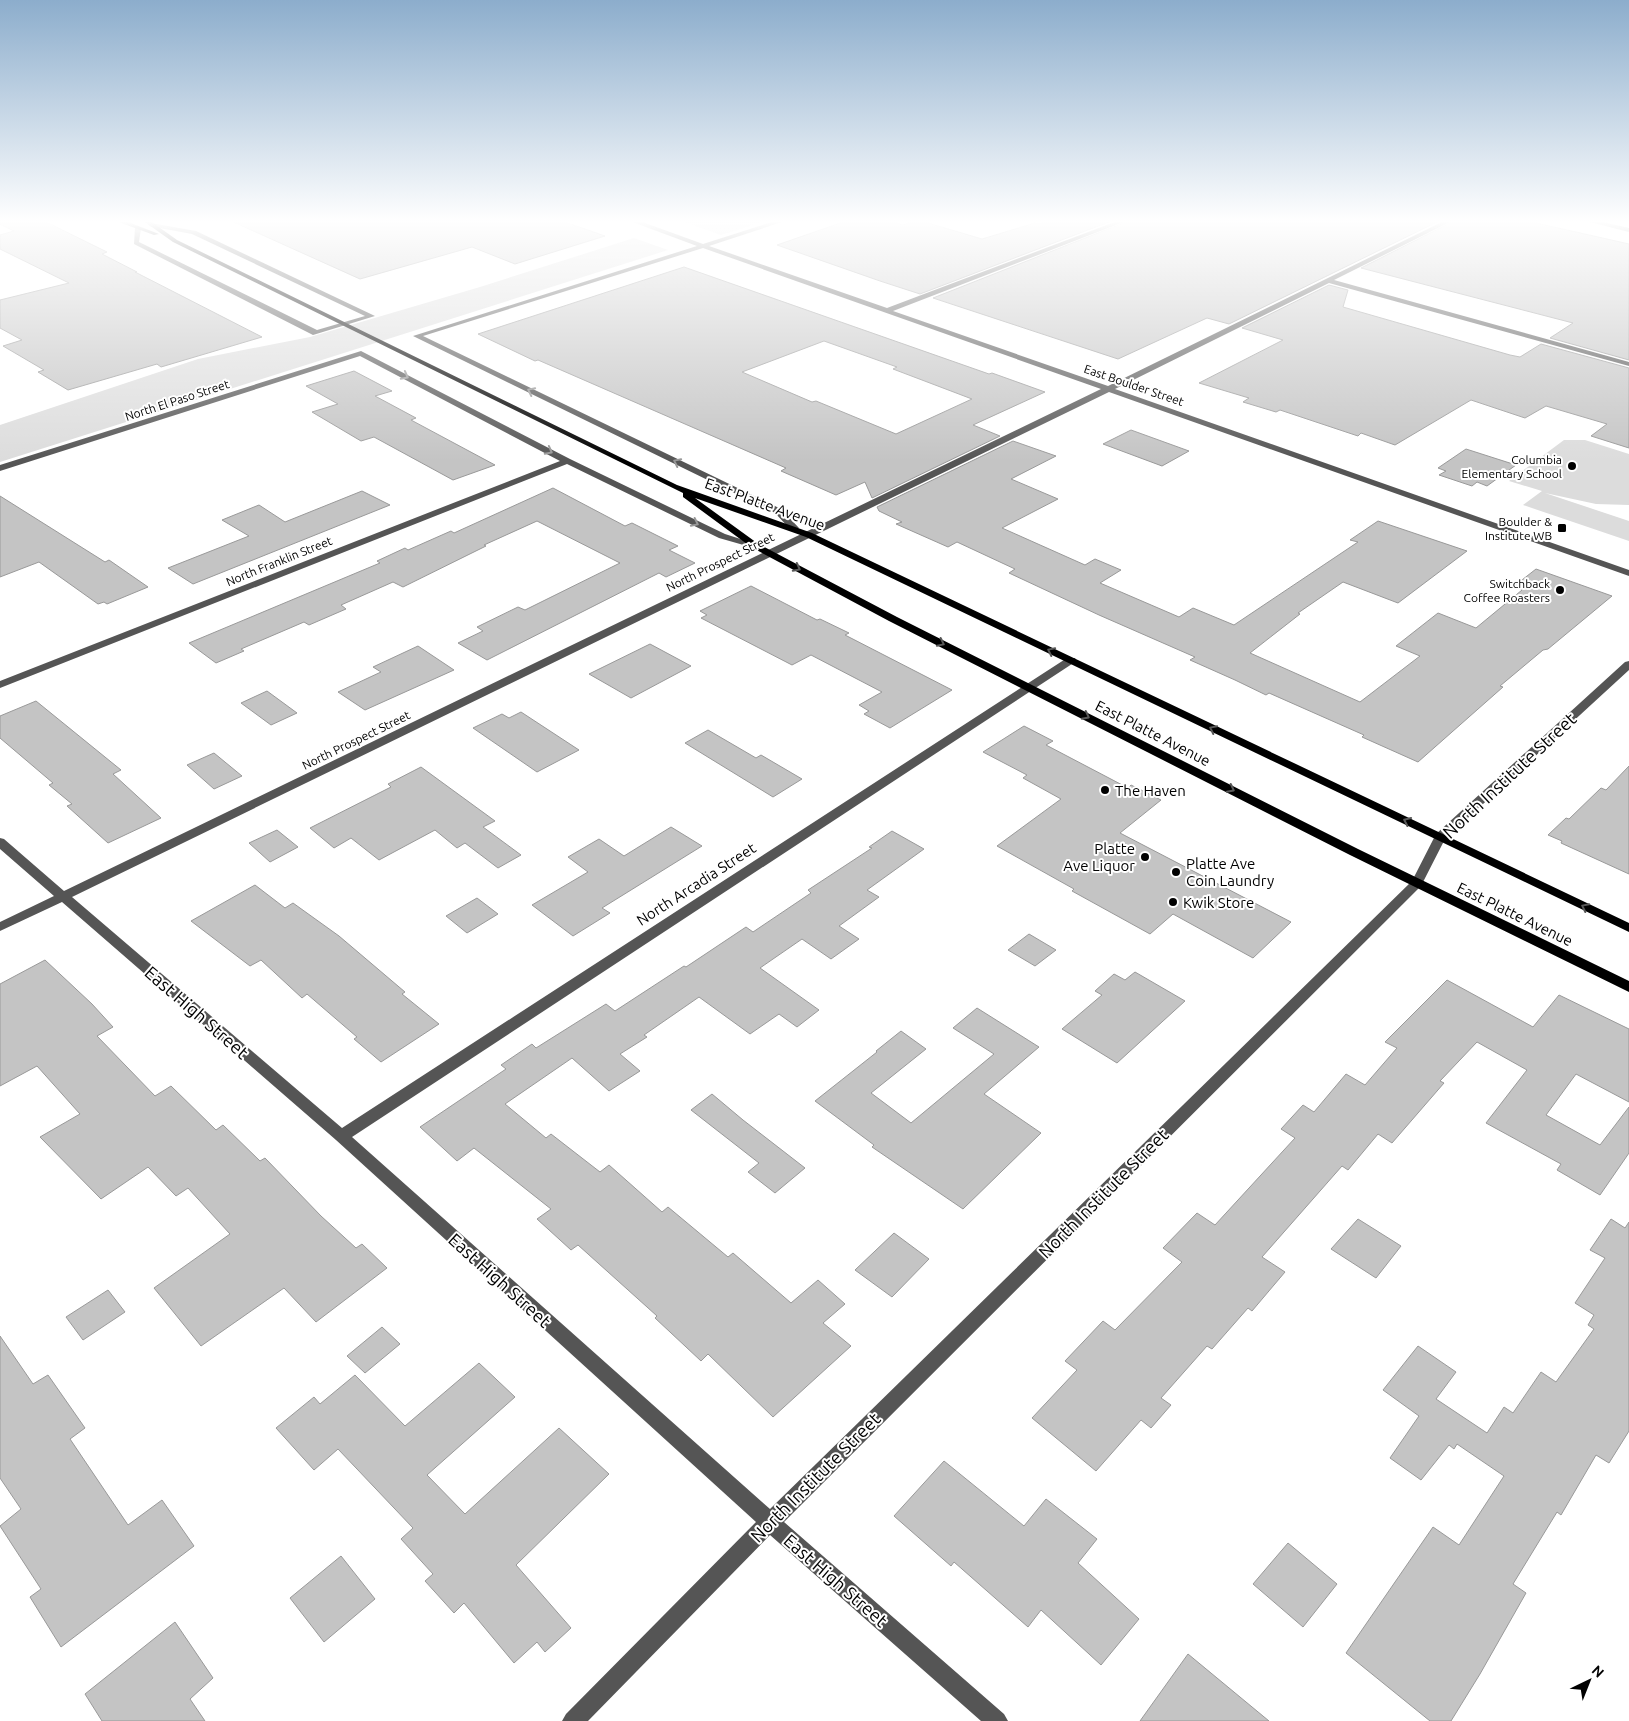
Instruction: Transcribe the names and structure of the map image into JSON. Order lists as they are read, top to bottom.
{
  "streets": {
    "main road": ["East Platte Avenue"],
    "street": [
      "East Boulder Street",
      "North El Paso Street",
      "North Franklin Street",
      "North Prospect Street",
      "North Institute Street",
      "North Arcadia Street",
      "East High Street"
    ]
  },
  "crossings": [
    ["East Boulder Street", "North Prospect Street"],
    ["North El Paso Street", "North Franklin Street"],
    ["East Platte Avenue", "North Prospect Street"],
    ["East Platte Avenue", "North Institute Street"],
    ["East Platte Avenue", "North Arcadia Street"],
    ["North Prospect Street", "East High Street"],
    ["North Institute Street", "East High Street"],
    ["North Arcadia Street", "East High Street"]
  ],
  "one_way": ["North El Paso Street"],
  "places": {
    "other": [
      "Columbia Elementary School",
      "Switchback Coffee Roasters",
      "The Haven",
      "Platte Ave Liquor",
      "Platte Ave Coin Laundry",
      "Kwik Store"
    ],
    "transit": ["Boulder & Institute WB"]
  },
  "north": "top right"
}
